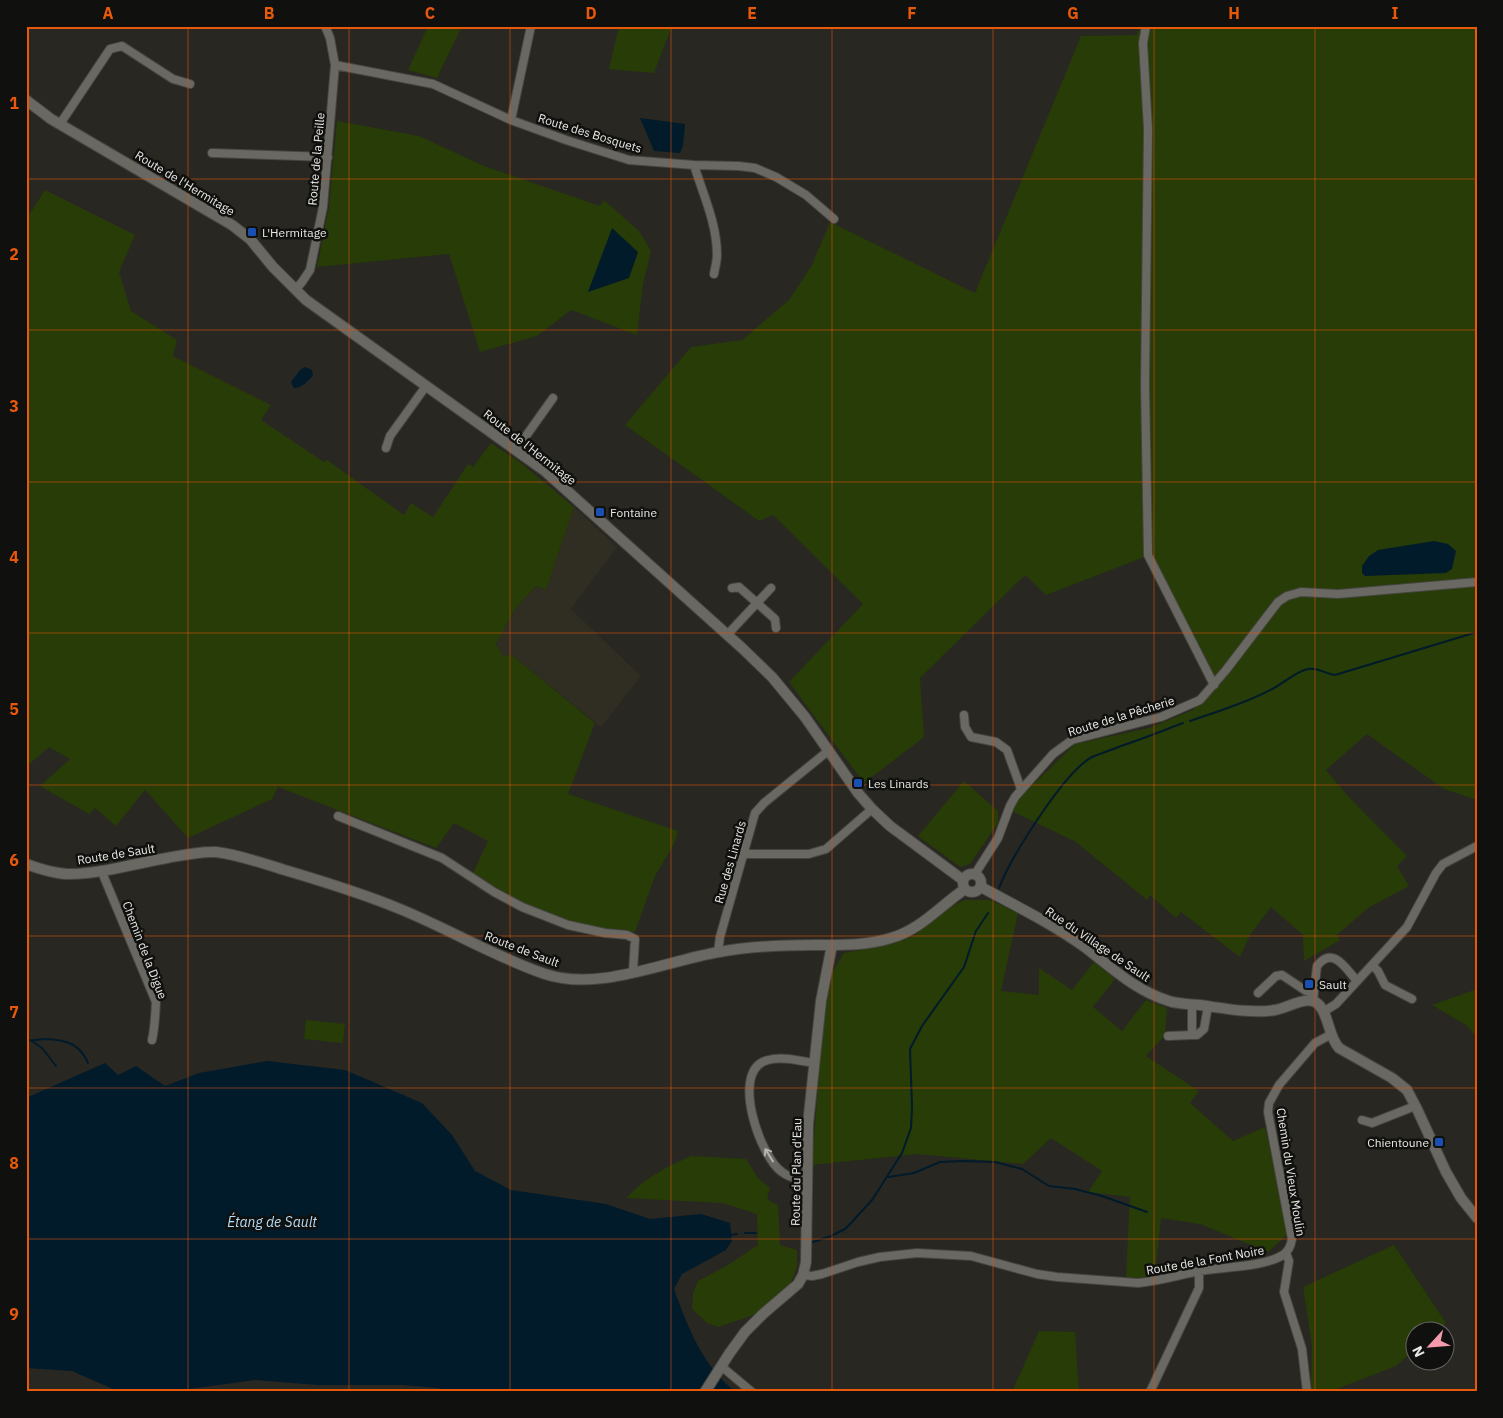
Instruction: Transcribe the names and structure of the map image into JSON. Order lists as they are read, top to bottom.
{
  "streets": {
    "street": [
      "Route des Bosquets",
      "Route de la Peille",
      "Route de l'Hermitage",
      "Route de la Pêcherie",
      "Route de Sault",
      "Rue des Linards",
      "Rue du Village de Sault",
      "Chemin de la Digue",
      "Route du Plan d'Eau",
      "Chemin du Vieux Moulin",
      "Route de la Font Noire"
    ]
  },
  "crossings": [
    ["Route des Bosquets", "Route de la Peille"],
    ["Route de la Peille", "Route de l'Hermitage"],
    ["Route de l'Hermitage", "Route de la Pêcherie"],
    ["Route de l'Hermitage", "Route de Sault"],
    ["Route de l'Hermitage", "Rue des Linards"],
    ["Route de l'Hermitage", "Rue du Village de Sault"],
    ["Route de la Pêcherie", "Route de Sault"],
    ["Route de la Pêcherie", "Rue du Village de Sault"],
    ["Route de Sault", "Rue des Linards"],
    ["Route de Sault", "Rue du Village de Sault"],
    ["Route de Sault", "Chemin de la Digue"],
    ["Route de Sault", "Route du Plan d'Eau"],
    ["Route du Plan d'Eau", "Route de la Font Noire"],
    ["Chemin du Vieux Moulin", "Route de la Font Noire"]
  ],
  "water": ["Étang de Sault"],
  "places": {
    "transit": [
      "L'Hermitage",
      "Fontaine",
      "Les Linards",
      "Sault",
      "Chientoune"
    ]
  },
  "north": "bottom left",
  "grid": {
    "columns": [
      "A",
      "B",
      "C",
      "D",
      "E",
      "F",
      "G",
      "H",
      "I"
    ],
    "rows": [
      "1",
      "2",
      "3",
      "4",
      "5",
      "6",
      "7",
      "8",
      "9"
    ]
  }
}
